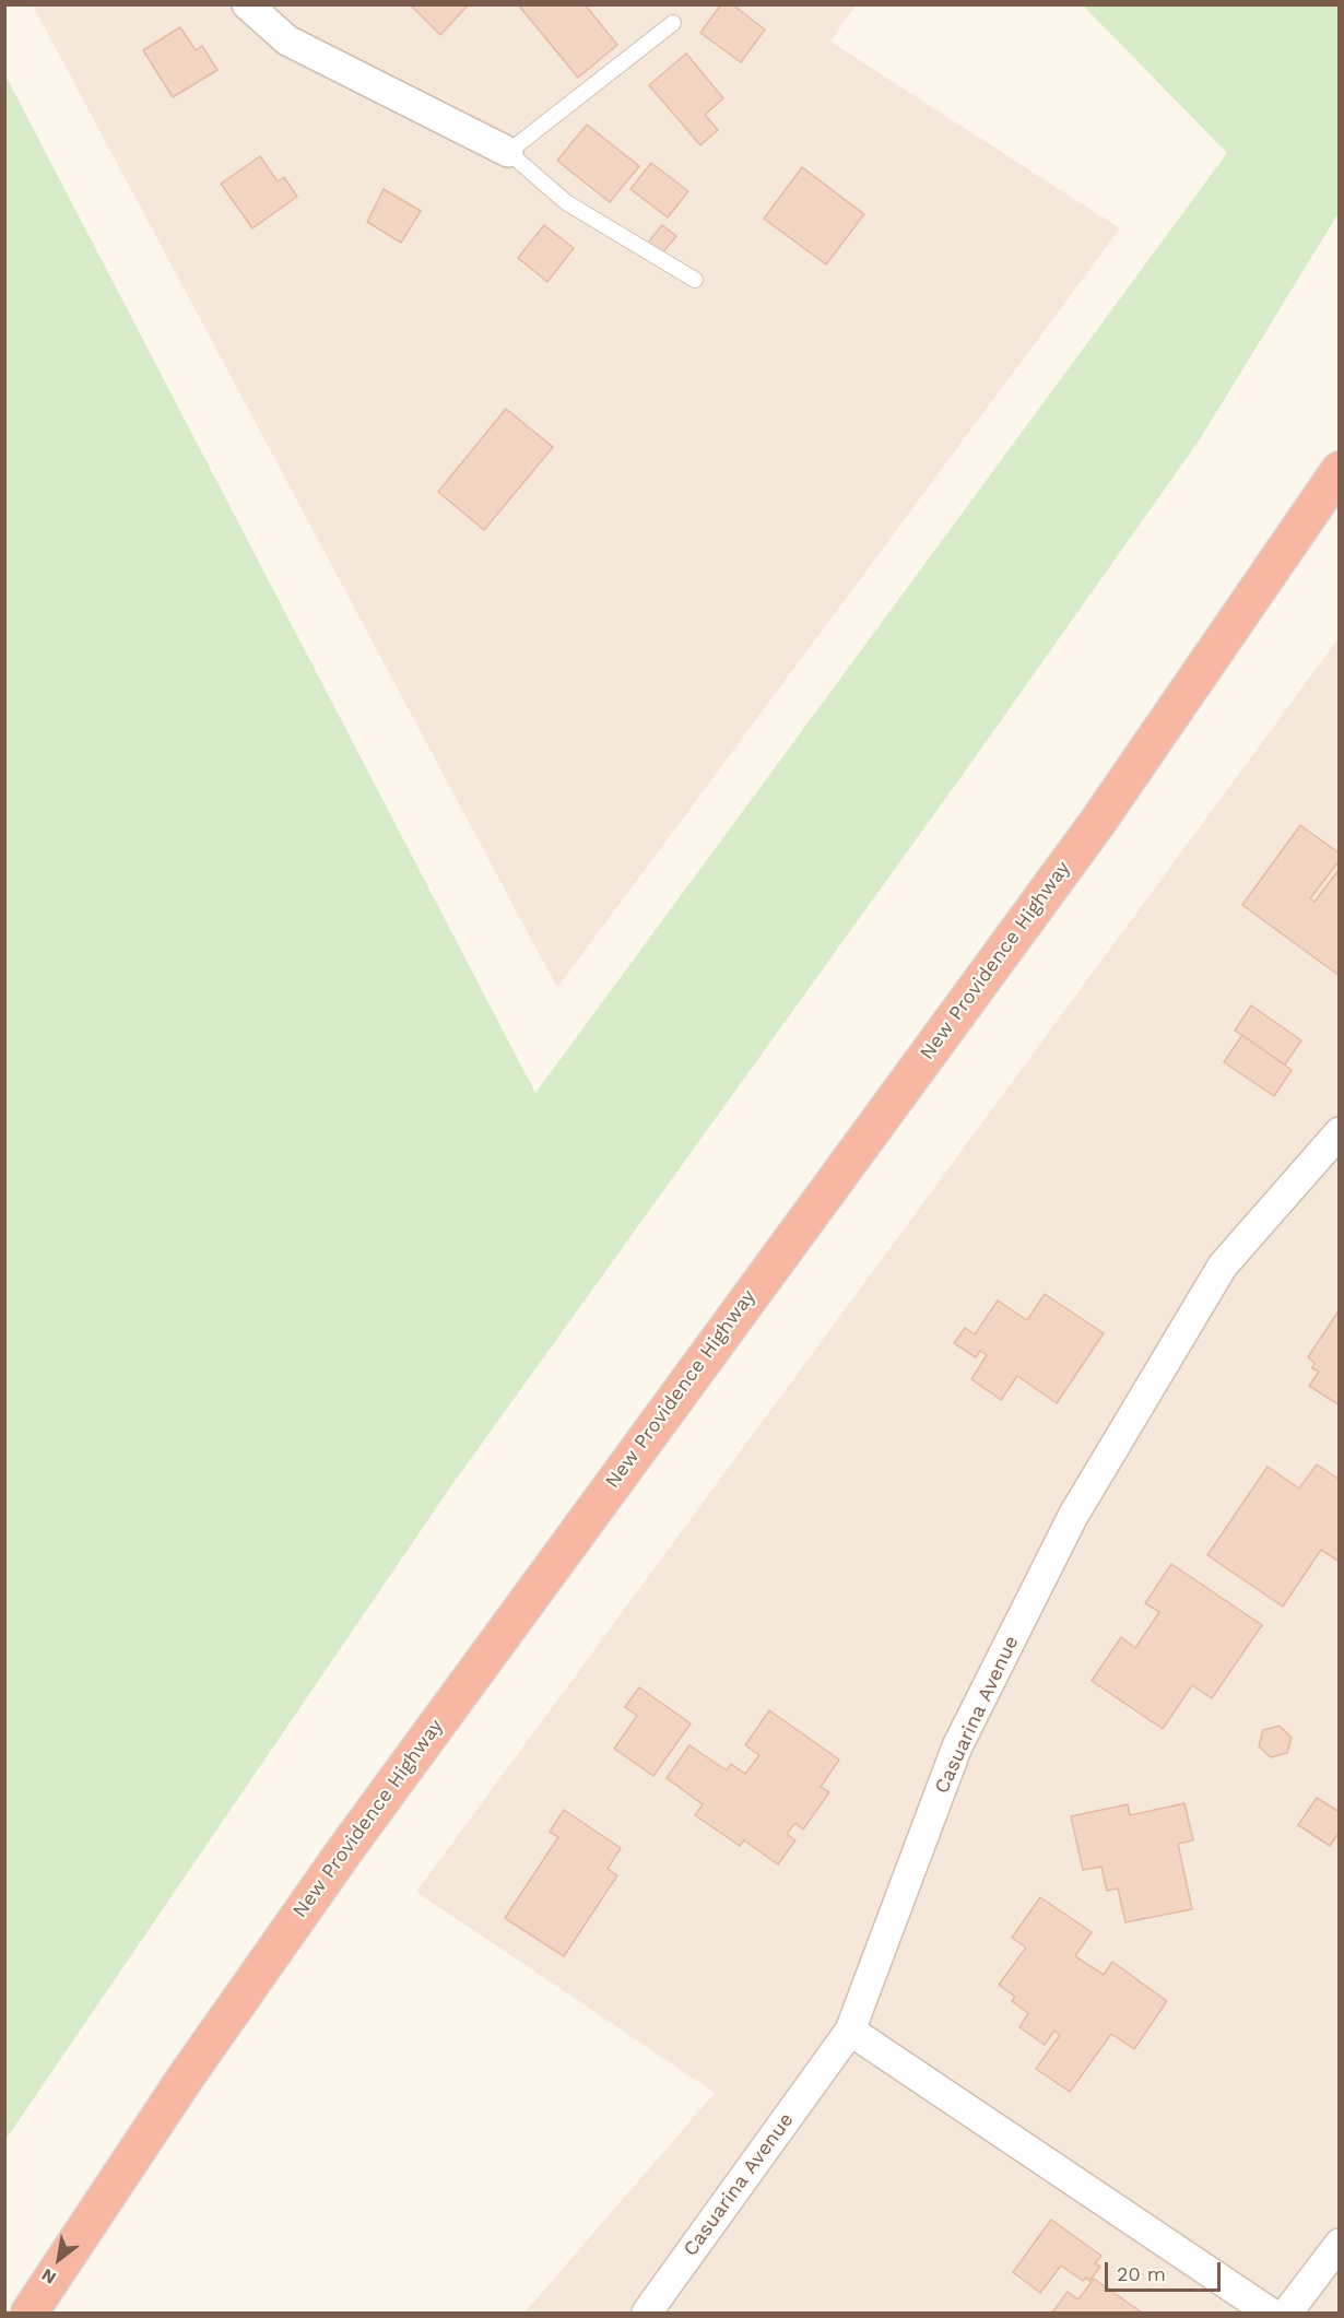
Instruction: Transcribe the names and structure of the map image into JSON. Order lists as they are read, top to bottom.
{
  "streets": {
    "highway": ["New Providence Highway"],
    "street": ["Casuarina Avenue"]
  },
  "scale_bar": "20 m",
  "north": "bottom left"
}
